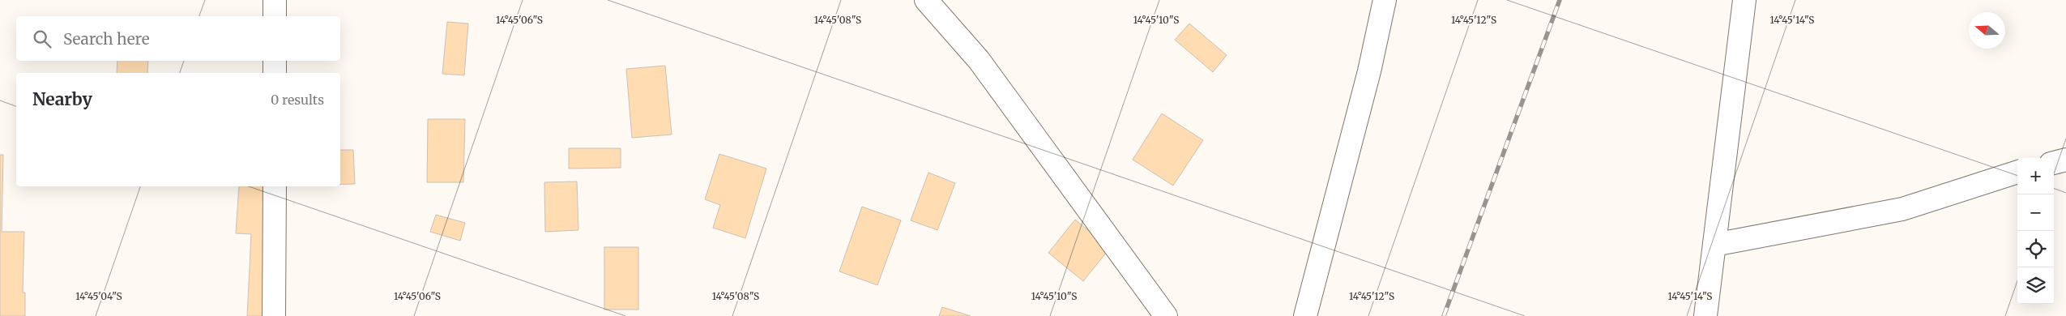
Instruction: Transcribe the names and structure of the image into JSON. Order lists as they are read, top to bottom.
{
  "north": "left",
  "page": {
    "search": "Search here",
    "heading": ["Nearby", "0 results"],
    "map_buttons": ["+", "−"]
  },
  "coordinates": [
    "14°45'06\"S",
    "14°45'08\"S",
    "14°45'10\"S",
    "14°45'12\"S",
    "14°45'14\"S",
    "14°45'04\"S"
  ]
}
